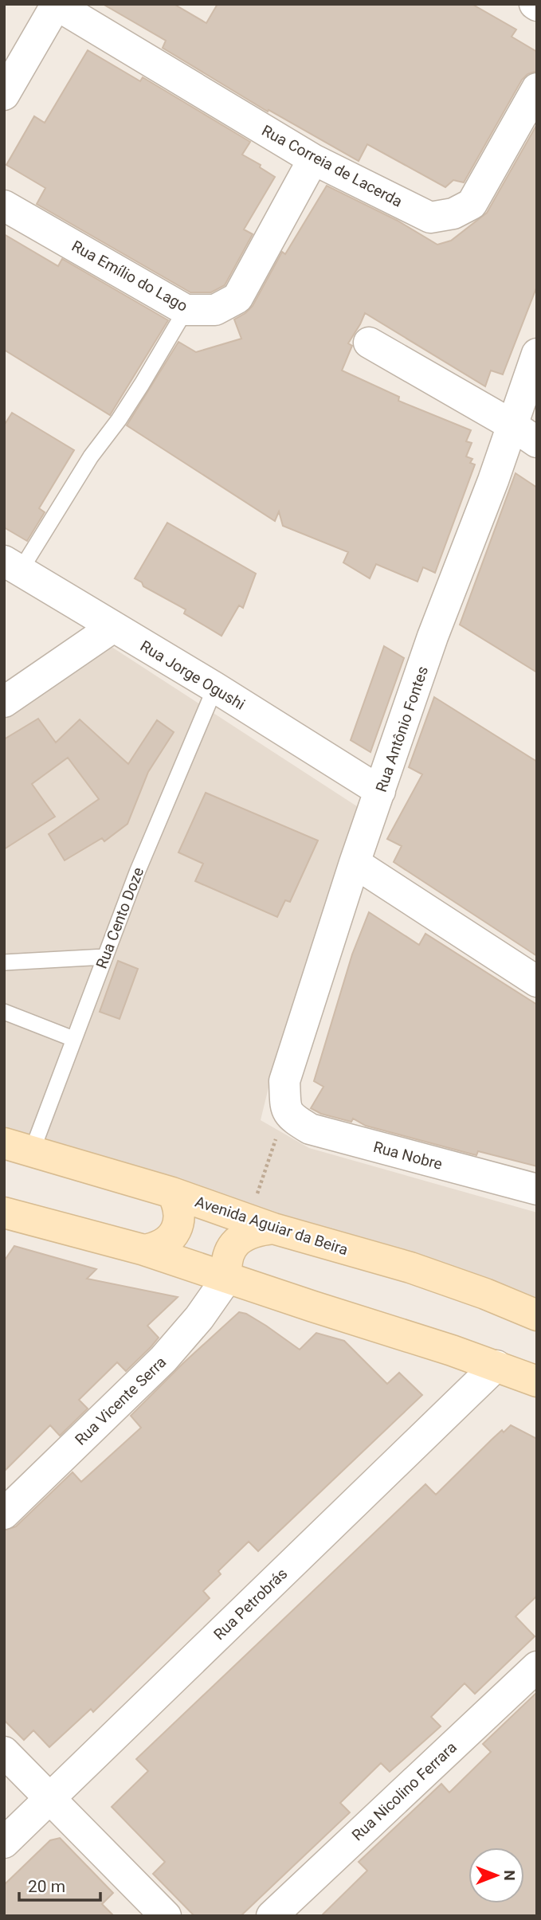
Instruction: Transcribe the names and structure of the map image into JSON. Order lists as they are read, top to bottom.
{
  "streets": {
    "main road": ["Avenida Aguiar da Beira"],
    "street": [
      "Rua Correia de Lacerda",
      "Rua Emílio do Lago",
      "Rua Jorge Ogushi",
      "Rua Antônio Fontes",
      "Rua Nobre",
      "Rua Vicente Serra",
      "Rua Petrobrás",
      "Rua Nicolino Ferrara"
    ],
    "lane": ["Rua Cento Doze"]
  },
  "crossings": [
    ["Rua Correia de Lacerda", "Rua Emílio do Lago"],
    ["Rua Jorge Ogushi", "Rua Antônio Fontes"],
    ["Rua Jorge Ogushi", "Rua Cento Doze"],
    ["Rua Antônio Fontes", "Rua Nobre"],
    ["Rua Cento Doze", "Avenida Aguiar da Beira"]
  ],
  "scale_bar": "20 m",
  "north": "right"
}
